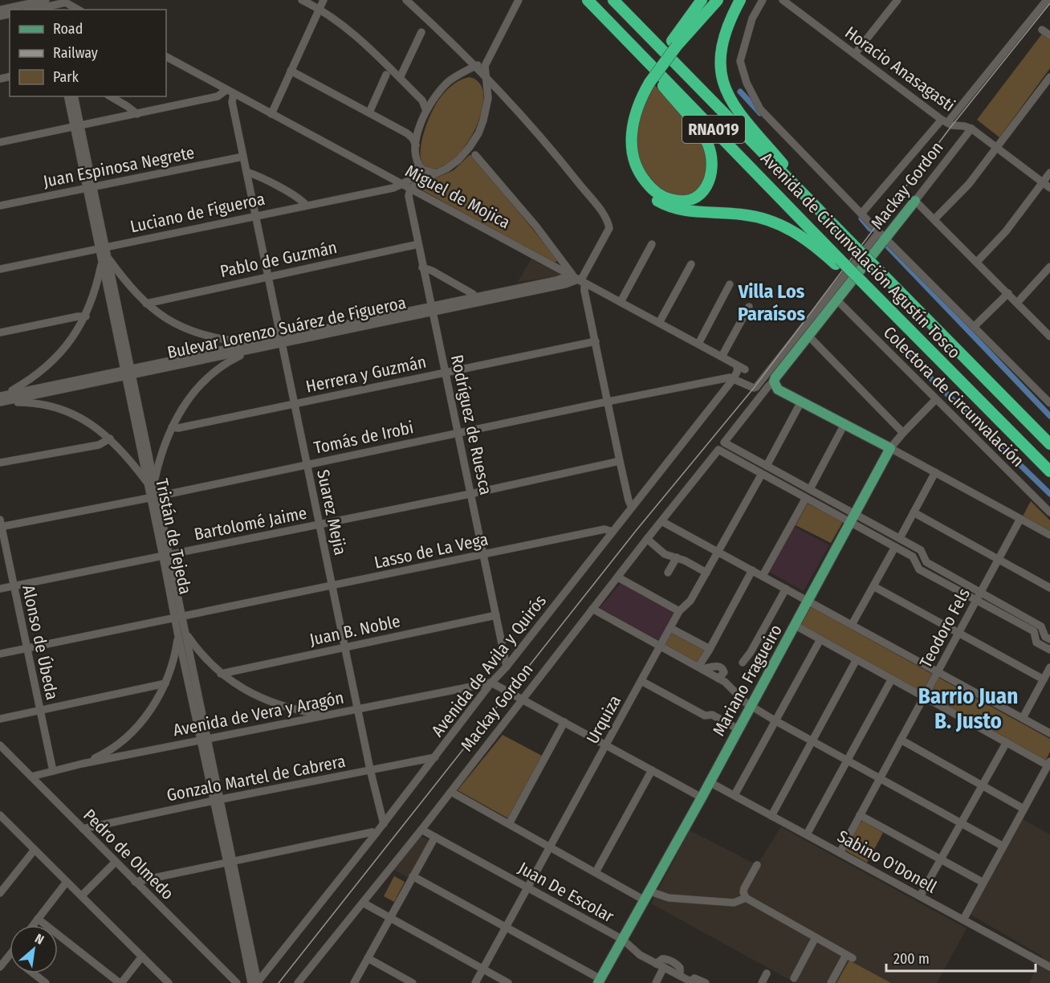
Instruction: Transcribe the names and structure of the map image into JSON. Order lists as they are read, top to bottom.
{
  "streets": {
    "highway": ["RNA019", "Avenida de Circunvalación Agustín Tosco"],
    "main road": ["Mackay Gordon", "Mariano Fragueiro"],
    "street": [
      "Horacio Anasagasti",
      "Juan Espinosa Negrete",
      "Miguel de Mojica",
      "Luciano de Figueroa",
      "Pablo de Guzmán",
      "Bulevar Lorenzo Suárez de Figueroa",
      "Herrera y Guzmán",
      "Colectora de Circunvalación",
      "Rodríguez de Ruesca",
      "Tomás de Irobi",
      "Suarez Mejia",
      "Bartolomé Jaime",
      "Tristán de Tejeda",
      "Lasso de La Vega",
      "Teodoro Fels",
      "Juan B. Noble",
      "Alonso de Úbeda",
      "Avenida de Avila y Quirós",
      "Avenida de Vera y Aragón",
      "Urquiza",
      "Gonzalo Martel de Cabrera",
      "Pedro de Olmedo",
      "Sabino O'Donell",
      "Juan De Escolar"
    ]
  },
  "crossings": [
    ["Horacio Anasagasti", "Mackay Gordon"],
    ["Juan Espinosa Negrete", "Suarez Mejia"],
    ["Juan Espinosa Negrete", "Tristán de Tejeda"],
    ["Mackay Gordon", "Colectora de Circunvalación"],
    ["Mackay Gordon", "Urquiza"],
    ["Mackay Gordon", "Juan De Escolar"],
    ["Miguel de Mojica", "Luciano de Figueroa"],
    ["Miguel de Mojica", "Bulevar Lorenzo Suárez de Figueroa"],
    ["Miguel de Mojica", "Rodríguez de Ruesca"],
    ["Miguel de Mojica", "Suarez Mejia"],
    ["Miguel de Mojica", "Avenida de Avila y Quirós"],
    ["Luciano de Figueroa", "Suarez Mejia"],
    ["Luciano de Figueroa", "Tristán de Tejeda"],
    ["Pablo de Guzmán", "Rodríguez de Ruesca"],
    ["Pablo de Guzmán", "Suarez Mejia"],
    ["Bulevar Lorenzo Suárez de Figueroa", "Rodríguez de Ruesca"],
    ["Bulevar Lorenzo Suárez de Figueroa", "Suarez Mejia"],
    ["Bulevar Lorenzo Suárez de Figueroa", "Tristán de Tejeda"],
    ["Herrera y Guzmán", "Rodríguez de Ruesca"],
    ["Herrera y Guzmán", "Suarez Mejia"],
    ["Colectora de Circunvalación", "Mariano Fragueiro"],
    ["Rodríguez de Ruesca", "Tomás de Irobi"],
    ["Rodríguez de Ruesca", "Bartolomé Jaime"],
    ["Rodríguez de Ruesca", "Lasso de La Vega"],
    ["Rodríguez de Ruesca", "Juan B. Noble"],
    ["Rodríguez de Ruesca", "Avenida de Avila y Quirós"],
    ["Tomás de Irobi", "Suarez Mejia"],
    ["Tomás de Irobi", "Tristán de Tejeda"],
    ["Tomás de Irobi", "Alonso de Úbeda"],
    ["Tomás de Irobi", "Avenida de Avila y Quirós"],
    ["Suarez Mejia", "Bartolomé Jaime"],
    ["Suarez Mejia", "Lasso de La Vega"],
    ["Suarez Mejia", "Juan B. Noble"],
    ["Suarez Mejia", "Avenida de Avila y Quirós"],
    ["Suarez Mejia", "Avenida de Vera y Aragón"],
    ["Suarez Mejia", "Gonzalo Martel de Cabrera"],
    ["Bartolomé Jaime", "Tristán de Tejeda"],
    ["Bartolomé Jaime", "Alonso de Úbeda"],
    ["Tristán de Tejeda", "Lasso de La Vega"],
    ["Tristán de Tejeda", "Avenida de Avila y Quirós"],
    ["Tristán de Tejeda", "Avenida de Vera y Aragón"],
    ["Tristán de Tejeda", "Gonzalo Martel de Cabrera"],
    ["Lasso de La Vega", "Alonso de Úbeda"],
    ["Lasso de La Vega", "Avenida de Avila y Quirós"],
    ["Teodoro Fels", "Sabino O'Donell"],
    ["Alonso de Úbeda", "Avenida de Vera y Aragón"],
    ["Avenida de Avila y Quirós", "Avenida de Vera y Aragón"],
    ["Avenida de Avila y Quirós", "Gonzalo Martel de Cabrera"],
    ["Mariano Fragueiro", "Sabino O'Donell"],
    ["Mariano Fragueiro", "Juan De Escolar"],
    ["Avenida de Vera y Aragón", "Pedro de Olmedo"],
    ["Urquiza", "Juan De Escolar"],
    ["Gonzalo Martel de Cabrera", "Pedro de Olmedo"]
  ],
  "districts": ["Villa Los Paraísos", "Barrio Juan B. Justo"],
  "legend": ["Road", "Railway", "Park"],
  "scale_bar": "200 m",
  "north": "top right"
}
